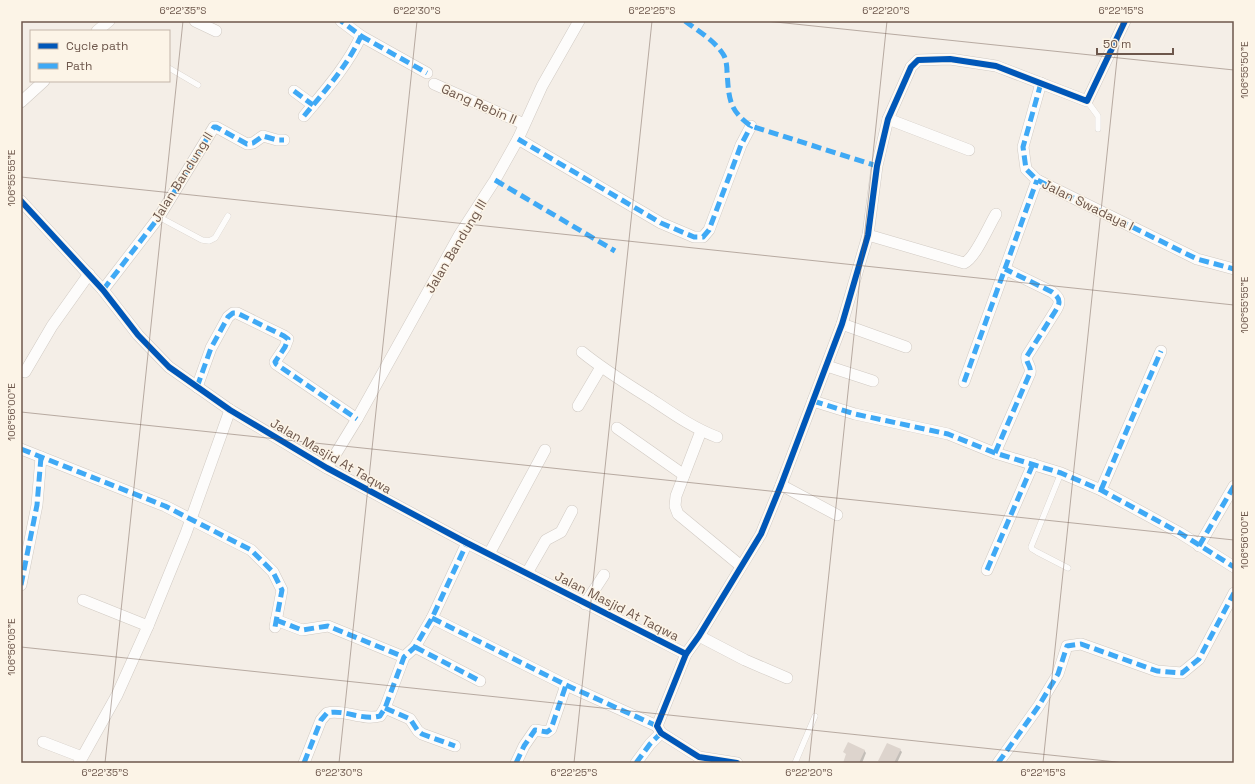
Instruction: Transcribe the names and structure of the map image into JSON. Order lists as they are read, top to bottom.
{
  "streets": {
    "street": [
      "Gang Rebin II",
      "Jalan Bandung II",
      "Jalan Swadaya I",
      "Jalan Bandung III",
      "Jalan Masjid At Taqwa"
    ]
  },
  "crossings": [
    ["Gang Rebin II", "Jalan Bandung III"],
    ["Jalan Bandung II", "Jalan Masjid At Taqwa"],
    ["Jalan Bandung III", "Jalan Masjid At Taqwa"]
  ],
  "legend": ["Cycle path", "Path"],
  "scale_bar": "50 m",
  "coordinates": [
    "6°22'35\"S",
    "6°22'30\"S",
    "6°22'25\"S",
    "6°22'20\"S",
    "6°22'15\"S",
    "106°55'50\"E",
    "106°55'55\"E",
    "106°56'00\"E",
    "106°56'05\"E"
  ]
}
